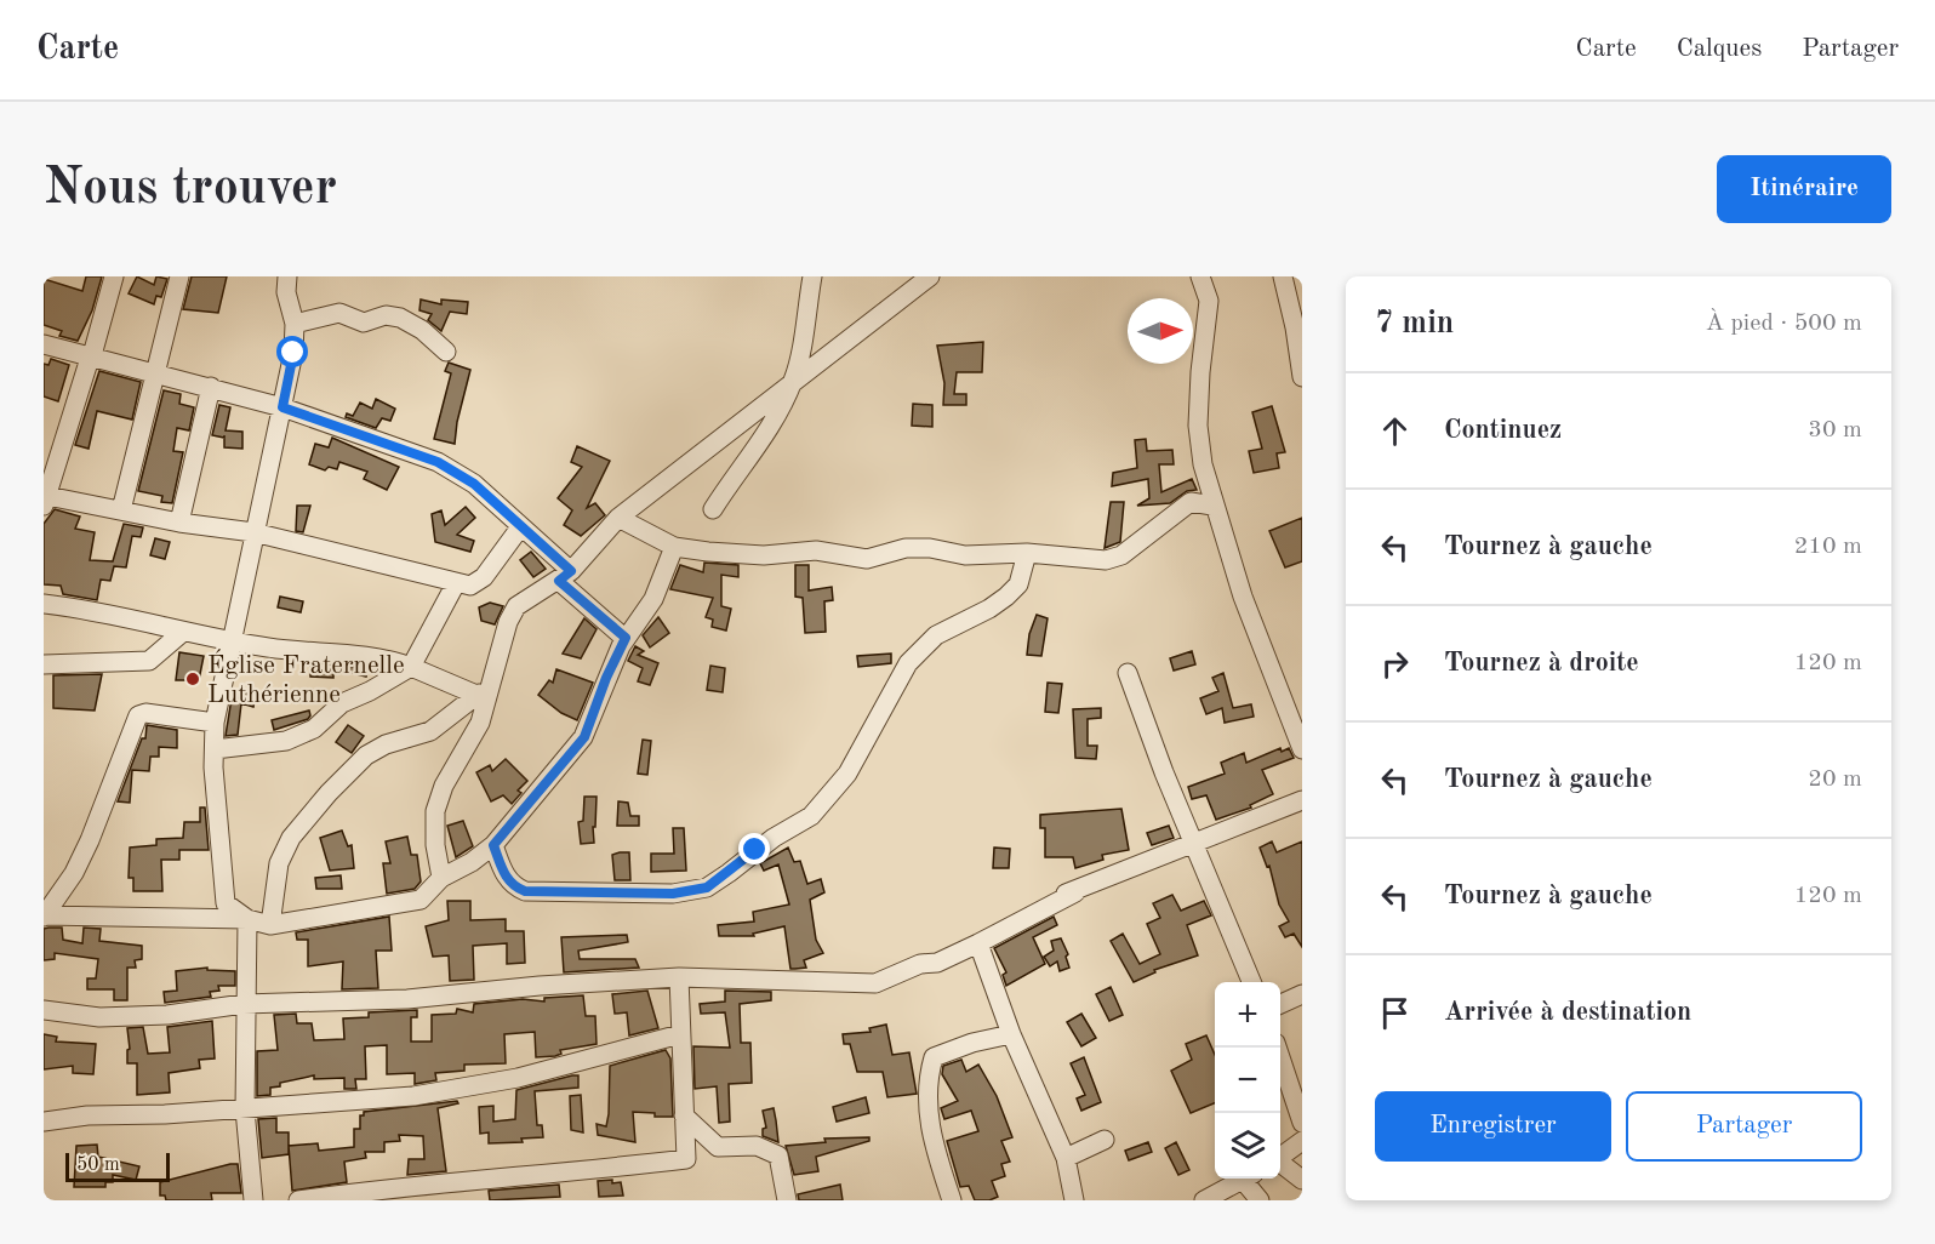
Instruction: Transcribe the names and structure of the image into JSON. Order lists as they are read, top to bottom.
{
  "places": ["Église Fraternelle Luthérienne"],
  "scale_bar": "50 m",
  "north": "right",
  "page": {
    "header": "Carte",
    "nav": ["Carte", "Calques", "Partager"],
    "buttons": [
      "Itinéraire",
      ["Enregistrer", "Partager"]
    ],
    "title": "Nous trouver",
    "heading": ["7 min", "À pied · 500 m"],
    "list": [
      ["Continuez", "30 m"],
      ["Tournez à gauche", "210 m"],
      ["Tournez à droite", "120 m"],
      ["Tournez à gauche", "20 m"],
      ["Tournez à gauche", "120 m"],
      "Arrivée à destination"
    ],
    "map_buttons": ["+", "−"],
    "scale": "50 m"
  }
}
